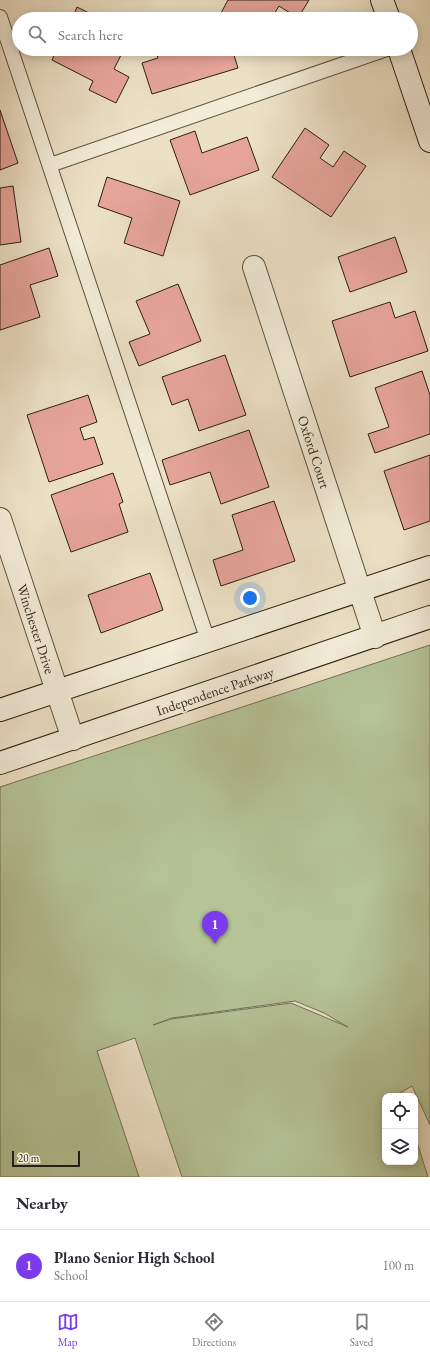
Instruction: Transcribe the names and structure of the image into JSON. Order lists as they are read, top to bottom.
{
  "streets": {
    "main road": ["Oxford Court", "Winchester Drive", "Independence Parkway"]
  },
  "crossings": [
    ["Oxford Court", "Independence Parkway"],
    ["Winchester Drive", "Independence Parkway"]
  ],
  "scale_bar": "20 m",
  "page": {
    "search": "Search here",
    "pins": "1",
    "scale": "20 m",
    "heading": "Nearby",
    "list": [
      {
        "mark": "1",
        "name": "Plano Senior High School",
        "note": "School",
        "value": "100 m"
      }
    ],
    "nav": ["Map", "Directions", "Saved"]
  }
}
